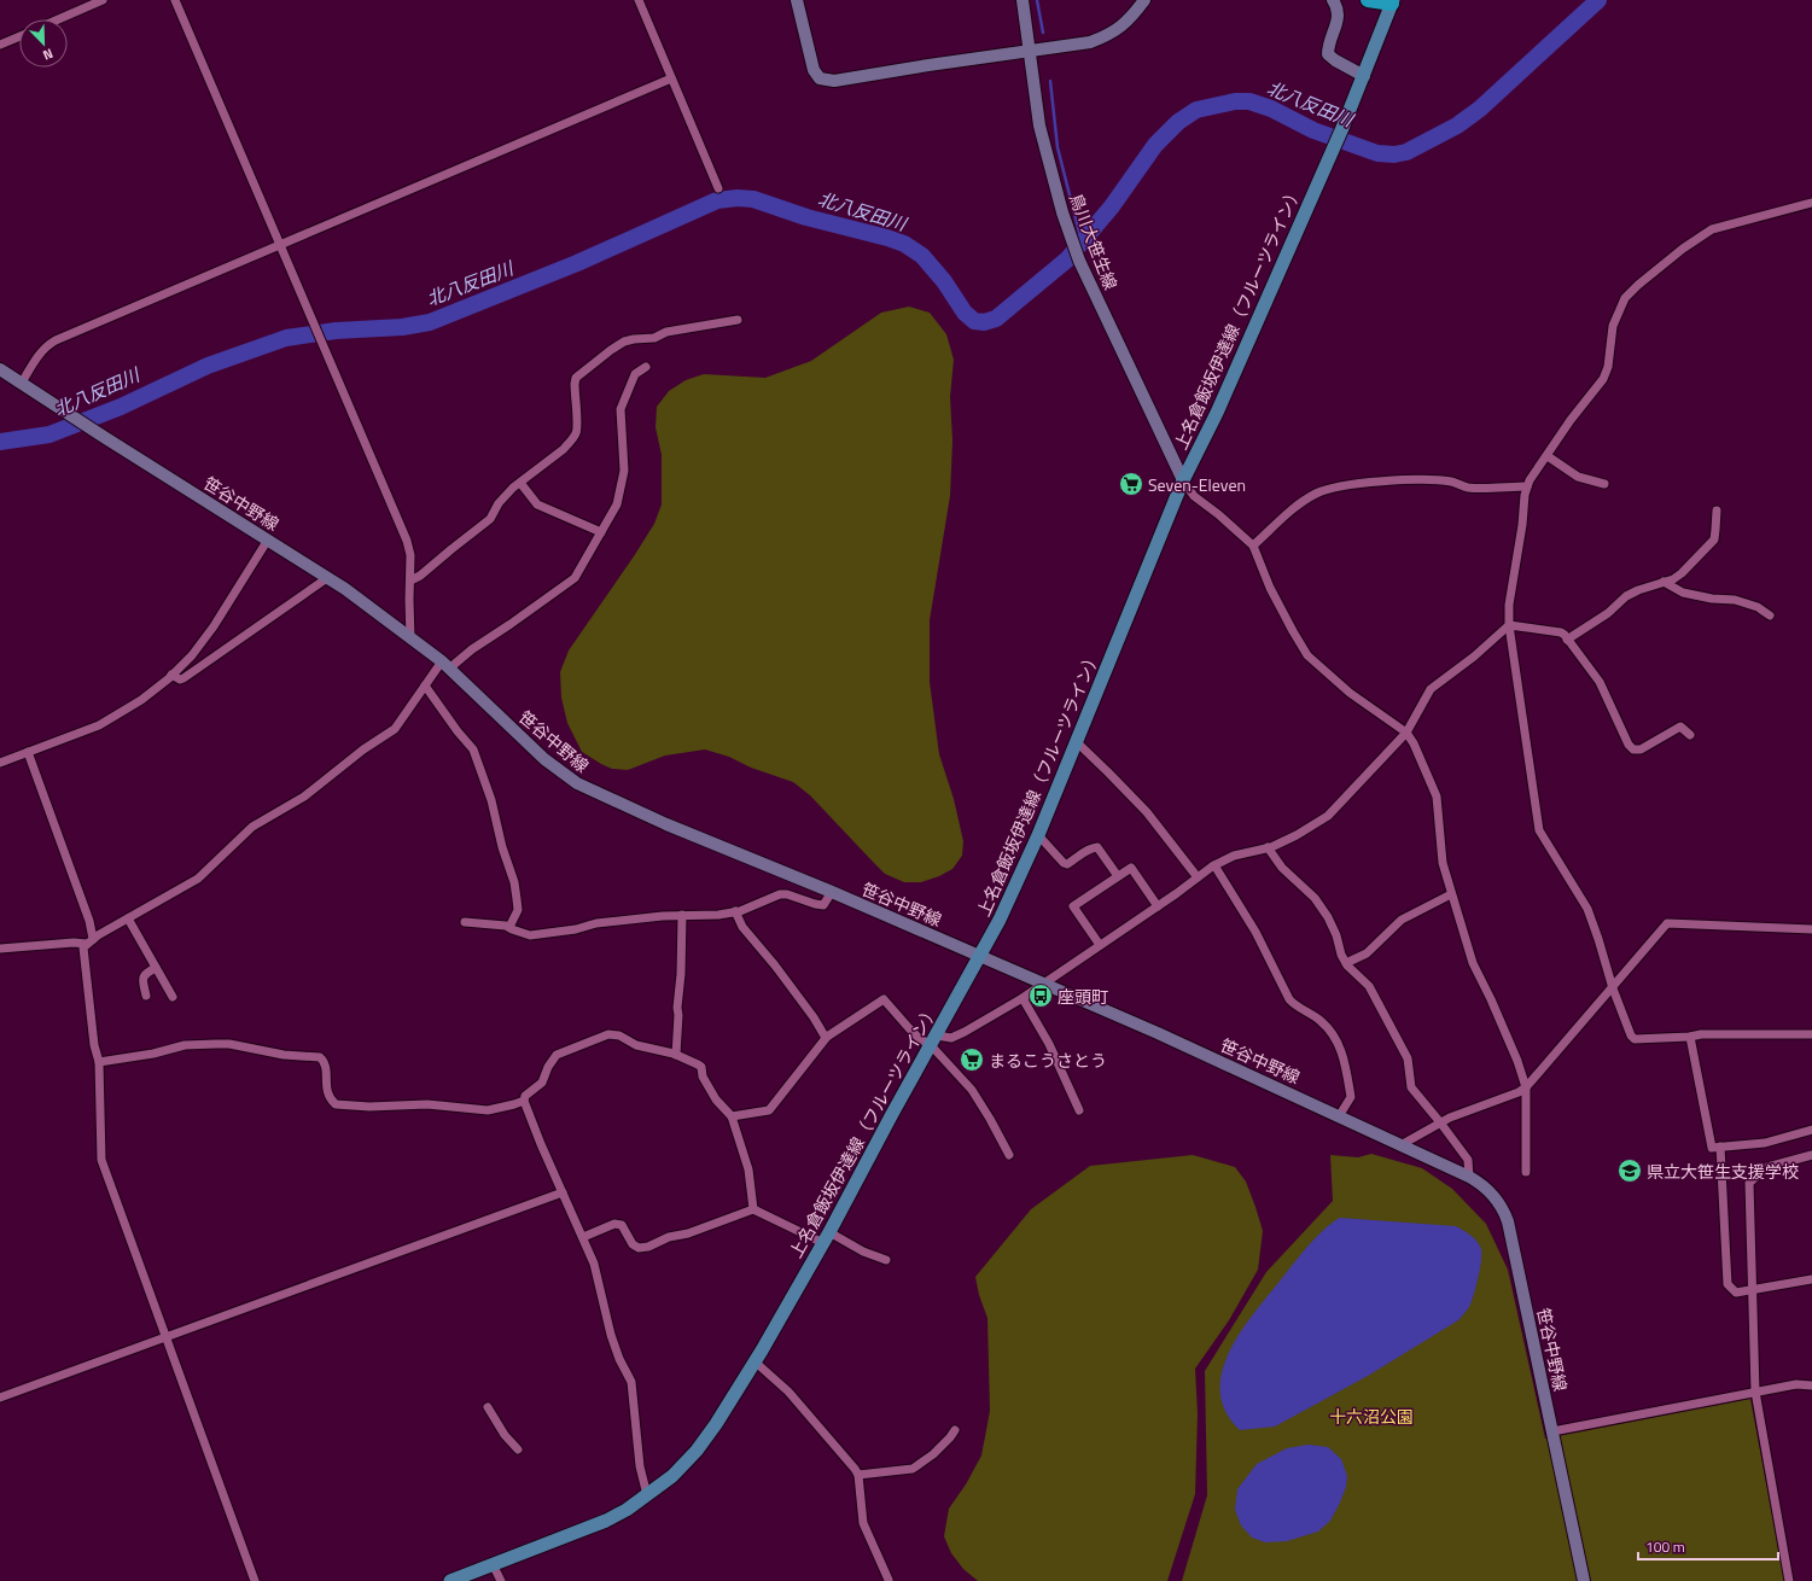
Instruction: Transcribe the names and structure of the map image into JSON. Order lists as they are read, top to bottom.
{
  "streets": {
    "main road": ["上名倉飯坂伊達線（フルーツライン）"],
    "street": ["鳥川大笹生線", "笹谷中野線"]
  },
  "crossings": [
    ["鳥川大笹生線", "上名倉飯坂伊達線（フルーツライン）"],
    ["上名倉飯坂伊達線（フルーツライン）", "笹谷中野線"]
  ],
  "water": ["北八反田川"],
  "parks": ["十六沼公園"],
  "places": {
    "supermarket": ["Seven-Eleven", "まるこうさとう"],
    "bus stop": ["座頭町"],
    "school or university": ["県立大笹生支援学校"]
  },
  "scale_bar": "100 m",
  "north": "bottom right"
}
